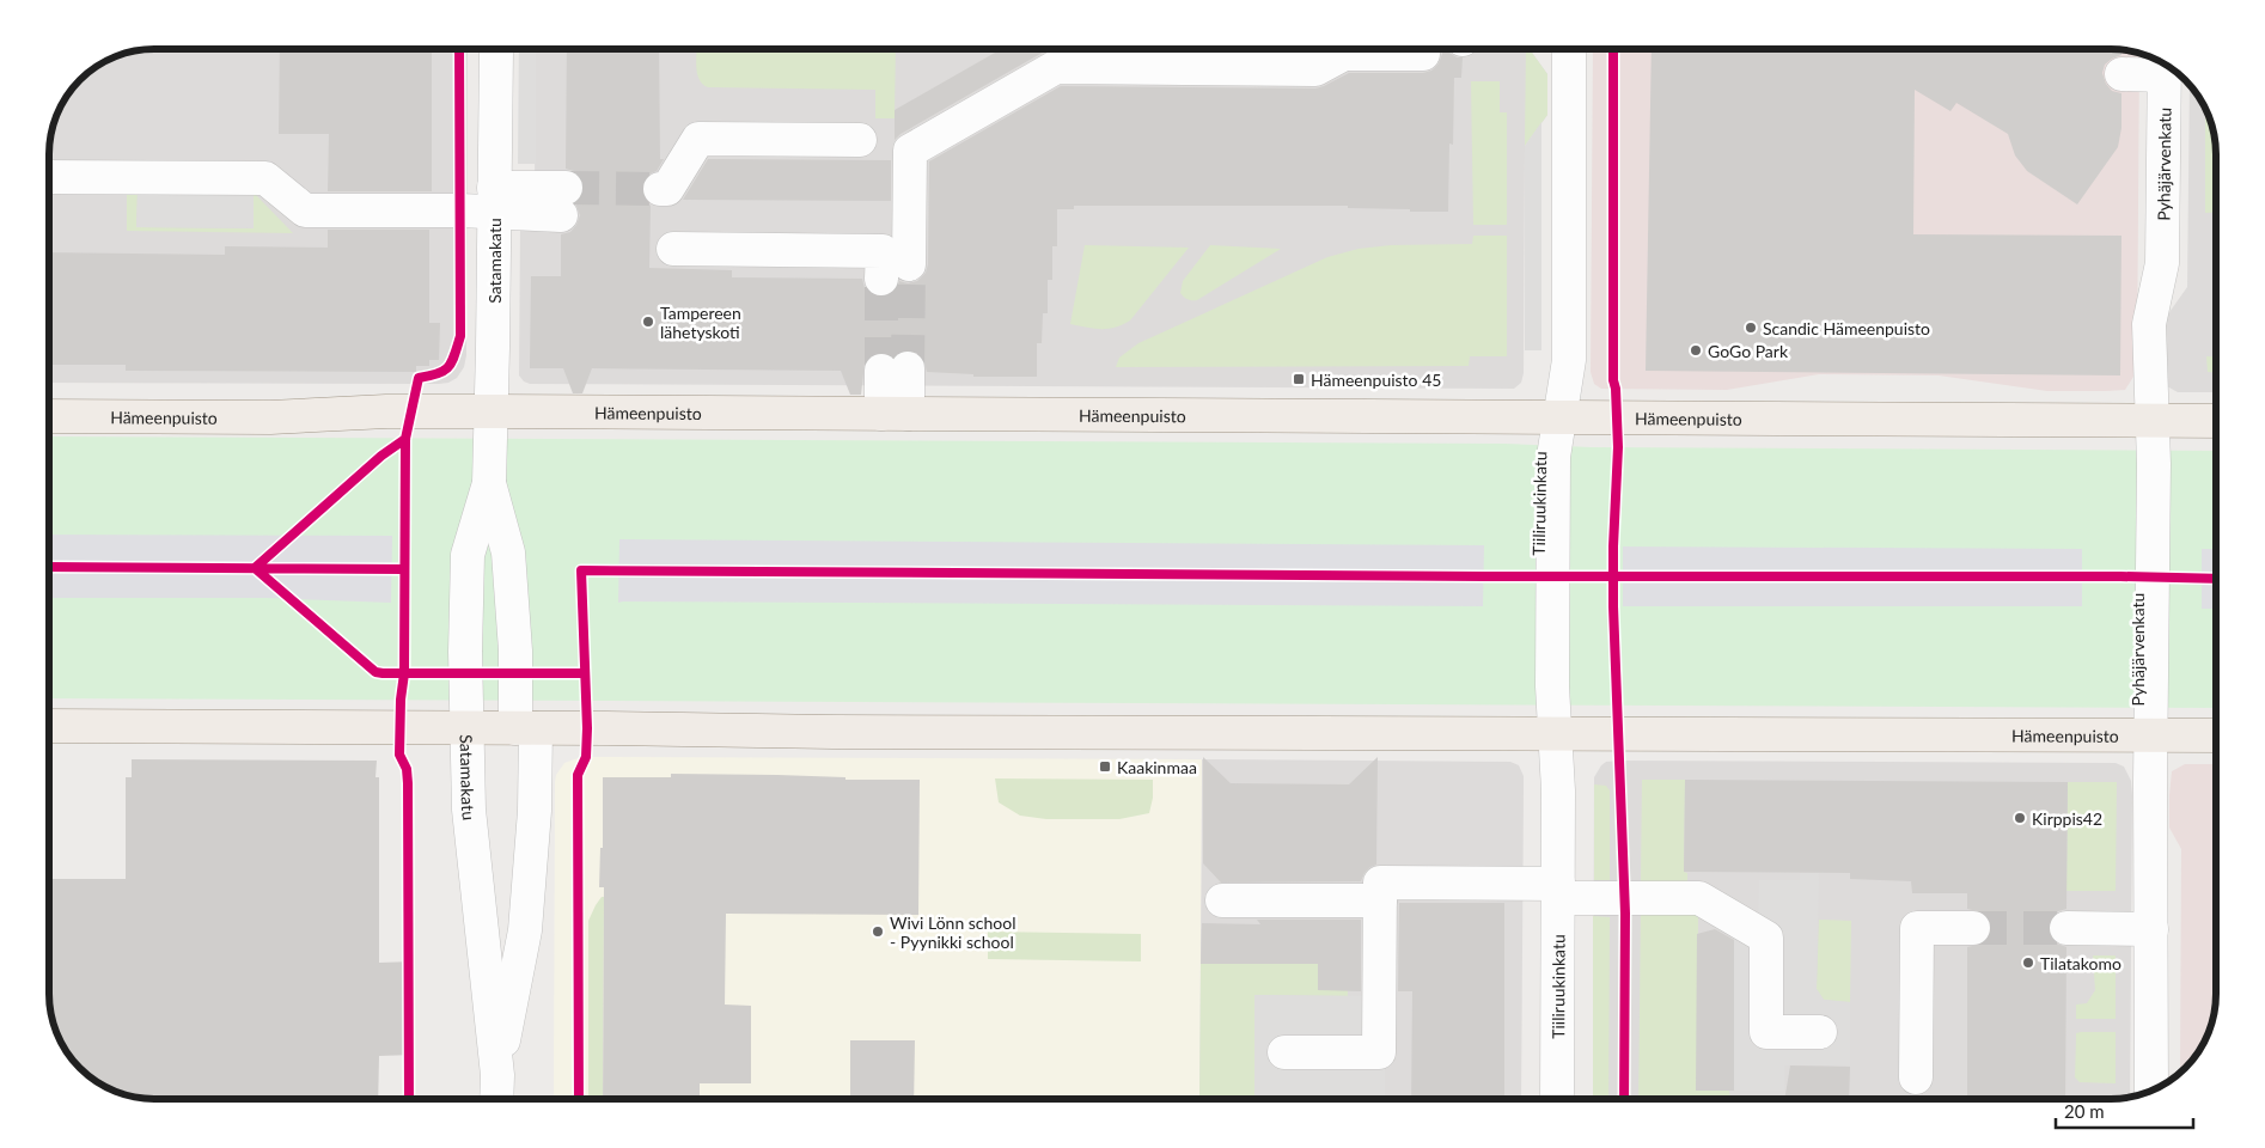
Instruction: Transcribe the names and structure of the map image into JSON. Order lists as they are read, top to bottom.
{
  "streets": {
    "main road": ["Hämeenpuisto"],
    "street": ["Pyhäjärvenkatu", "Satamakatu", "Tiiliruukinkatu"]
  },
  "crossings": [
    ["Pyhäjärvenkatu", "Hämeenpuisto"],
    ["Satamakatu", "Hämeenpuisto"],
    ["Hämeenpuisto", "Tiiliruukinkatu"]
  ],
  "places": {
    "other": [
      "Tampereen lähetyskoti",
      "Scandic Hämeenpuisto",
      "GoGo Park",
      "Kirppis42",
      "Wivi Lönn school - Pyynikki school",
      "Tilatakomo"
    ],
    "transit": ["Hämeenpuisto 45", "Kaakinmaa"]
  },
  "scale_bar": "20 m"
}
